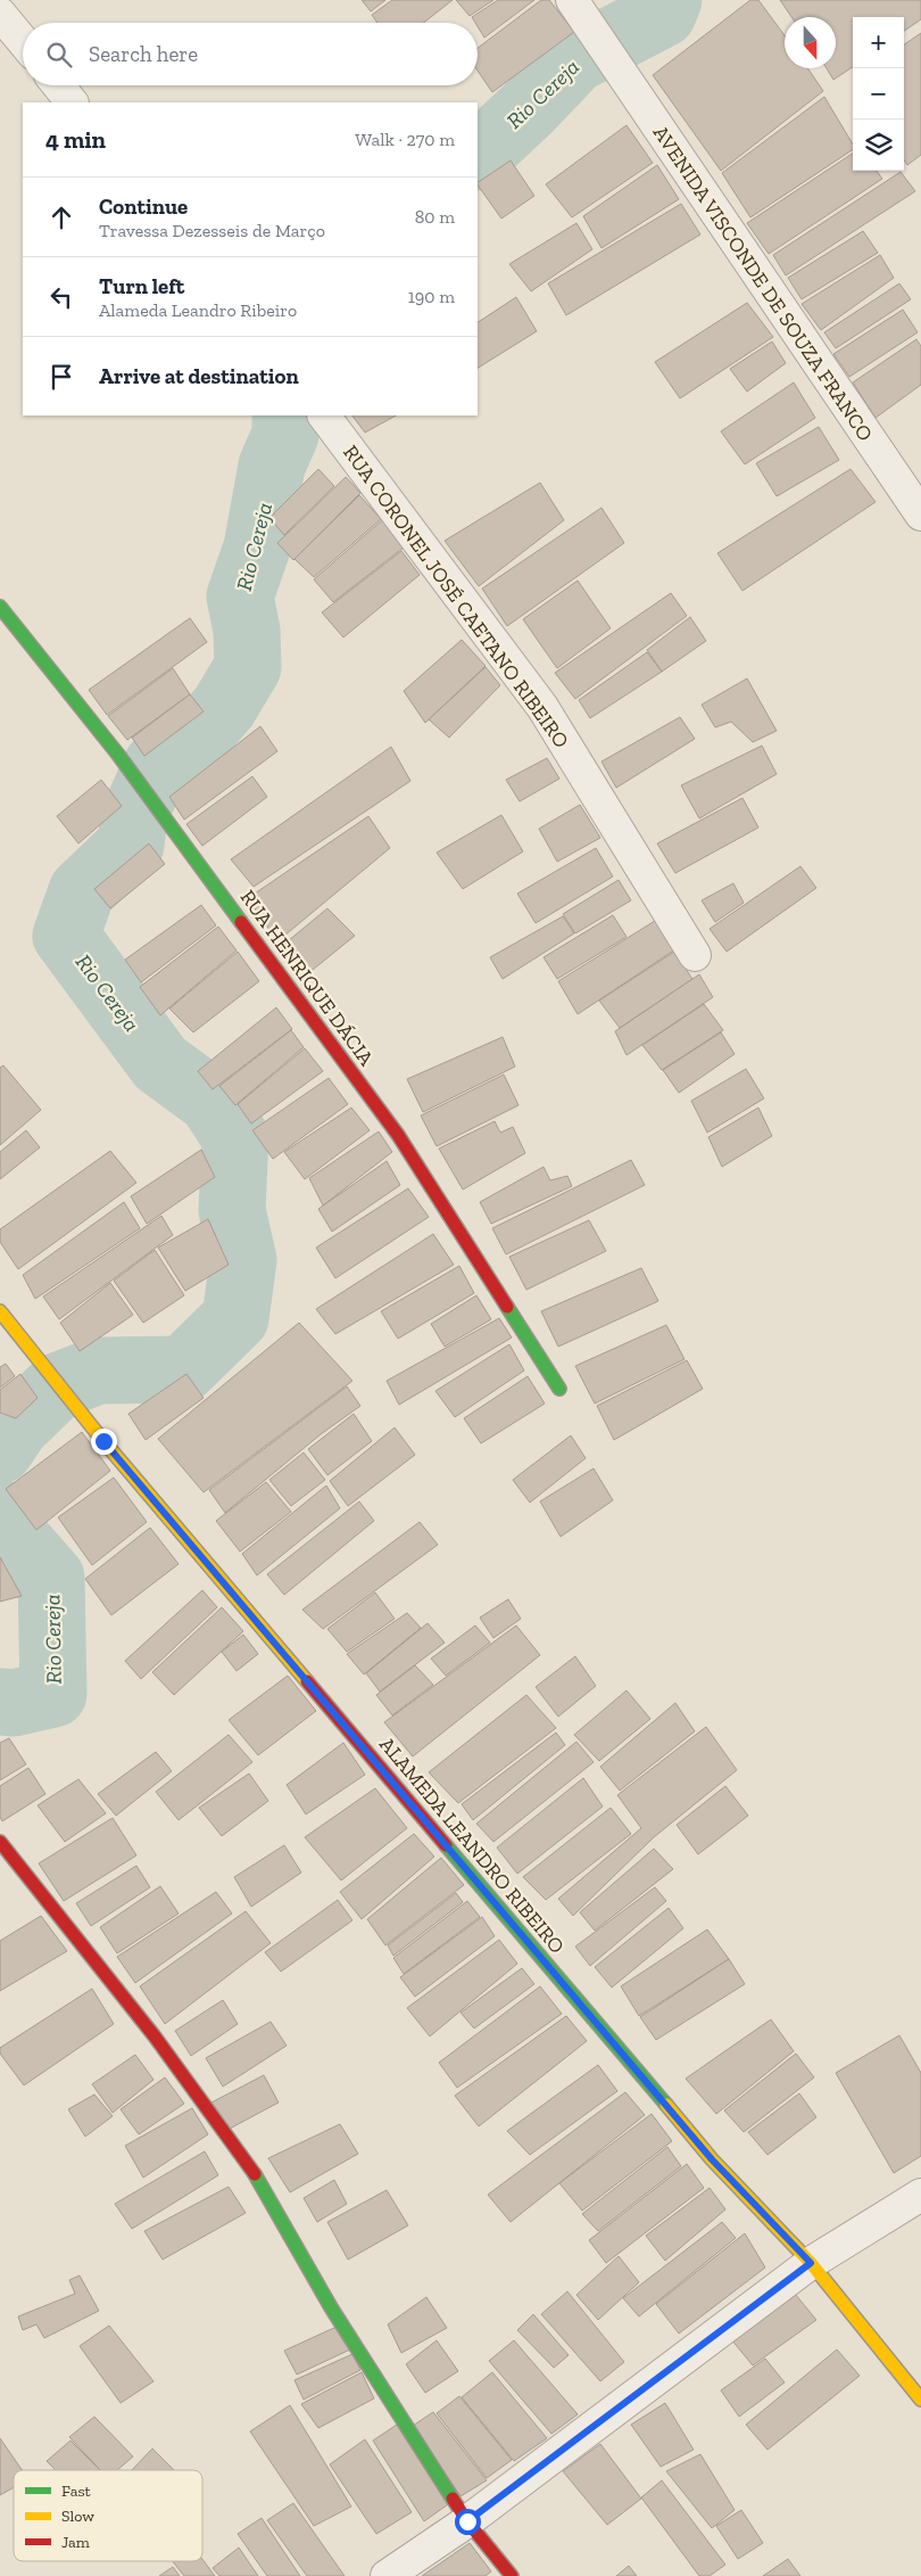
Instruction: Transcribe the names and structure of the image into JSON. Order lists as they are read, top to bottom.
{
  "streets": {
    "street": [
      "AVENIDA VISCONDE DE SOUZA FRANCO",
      "RUA CORONEL JOSÉ CAETANO RIBEIRO",
      "RUA HENRIQUE DÁCIA",
      "ALAMEDA LEANDRO RIBEIRO"
    ]
  },
  "water": ["Rio Cereja"],
  "legend": ["Fast", "Slow", "Jam"],
  "north": "bottom",
  "page": {
    "map_buttons": ["+", "−"],
    "search": "Search here",
    "heading": ["4 min", "Walk · 270 m"],
    "list": [
      ["Continue", "Travessa Dezesseis de Março", "80 m"],
      ["Turn left", "Alameda Leandro Ribeiro", "190 m"],
      "Arrive at destination"
    ]
  }
}
